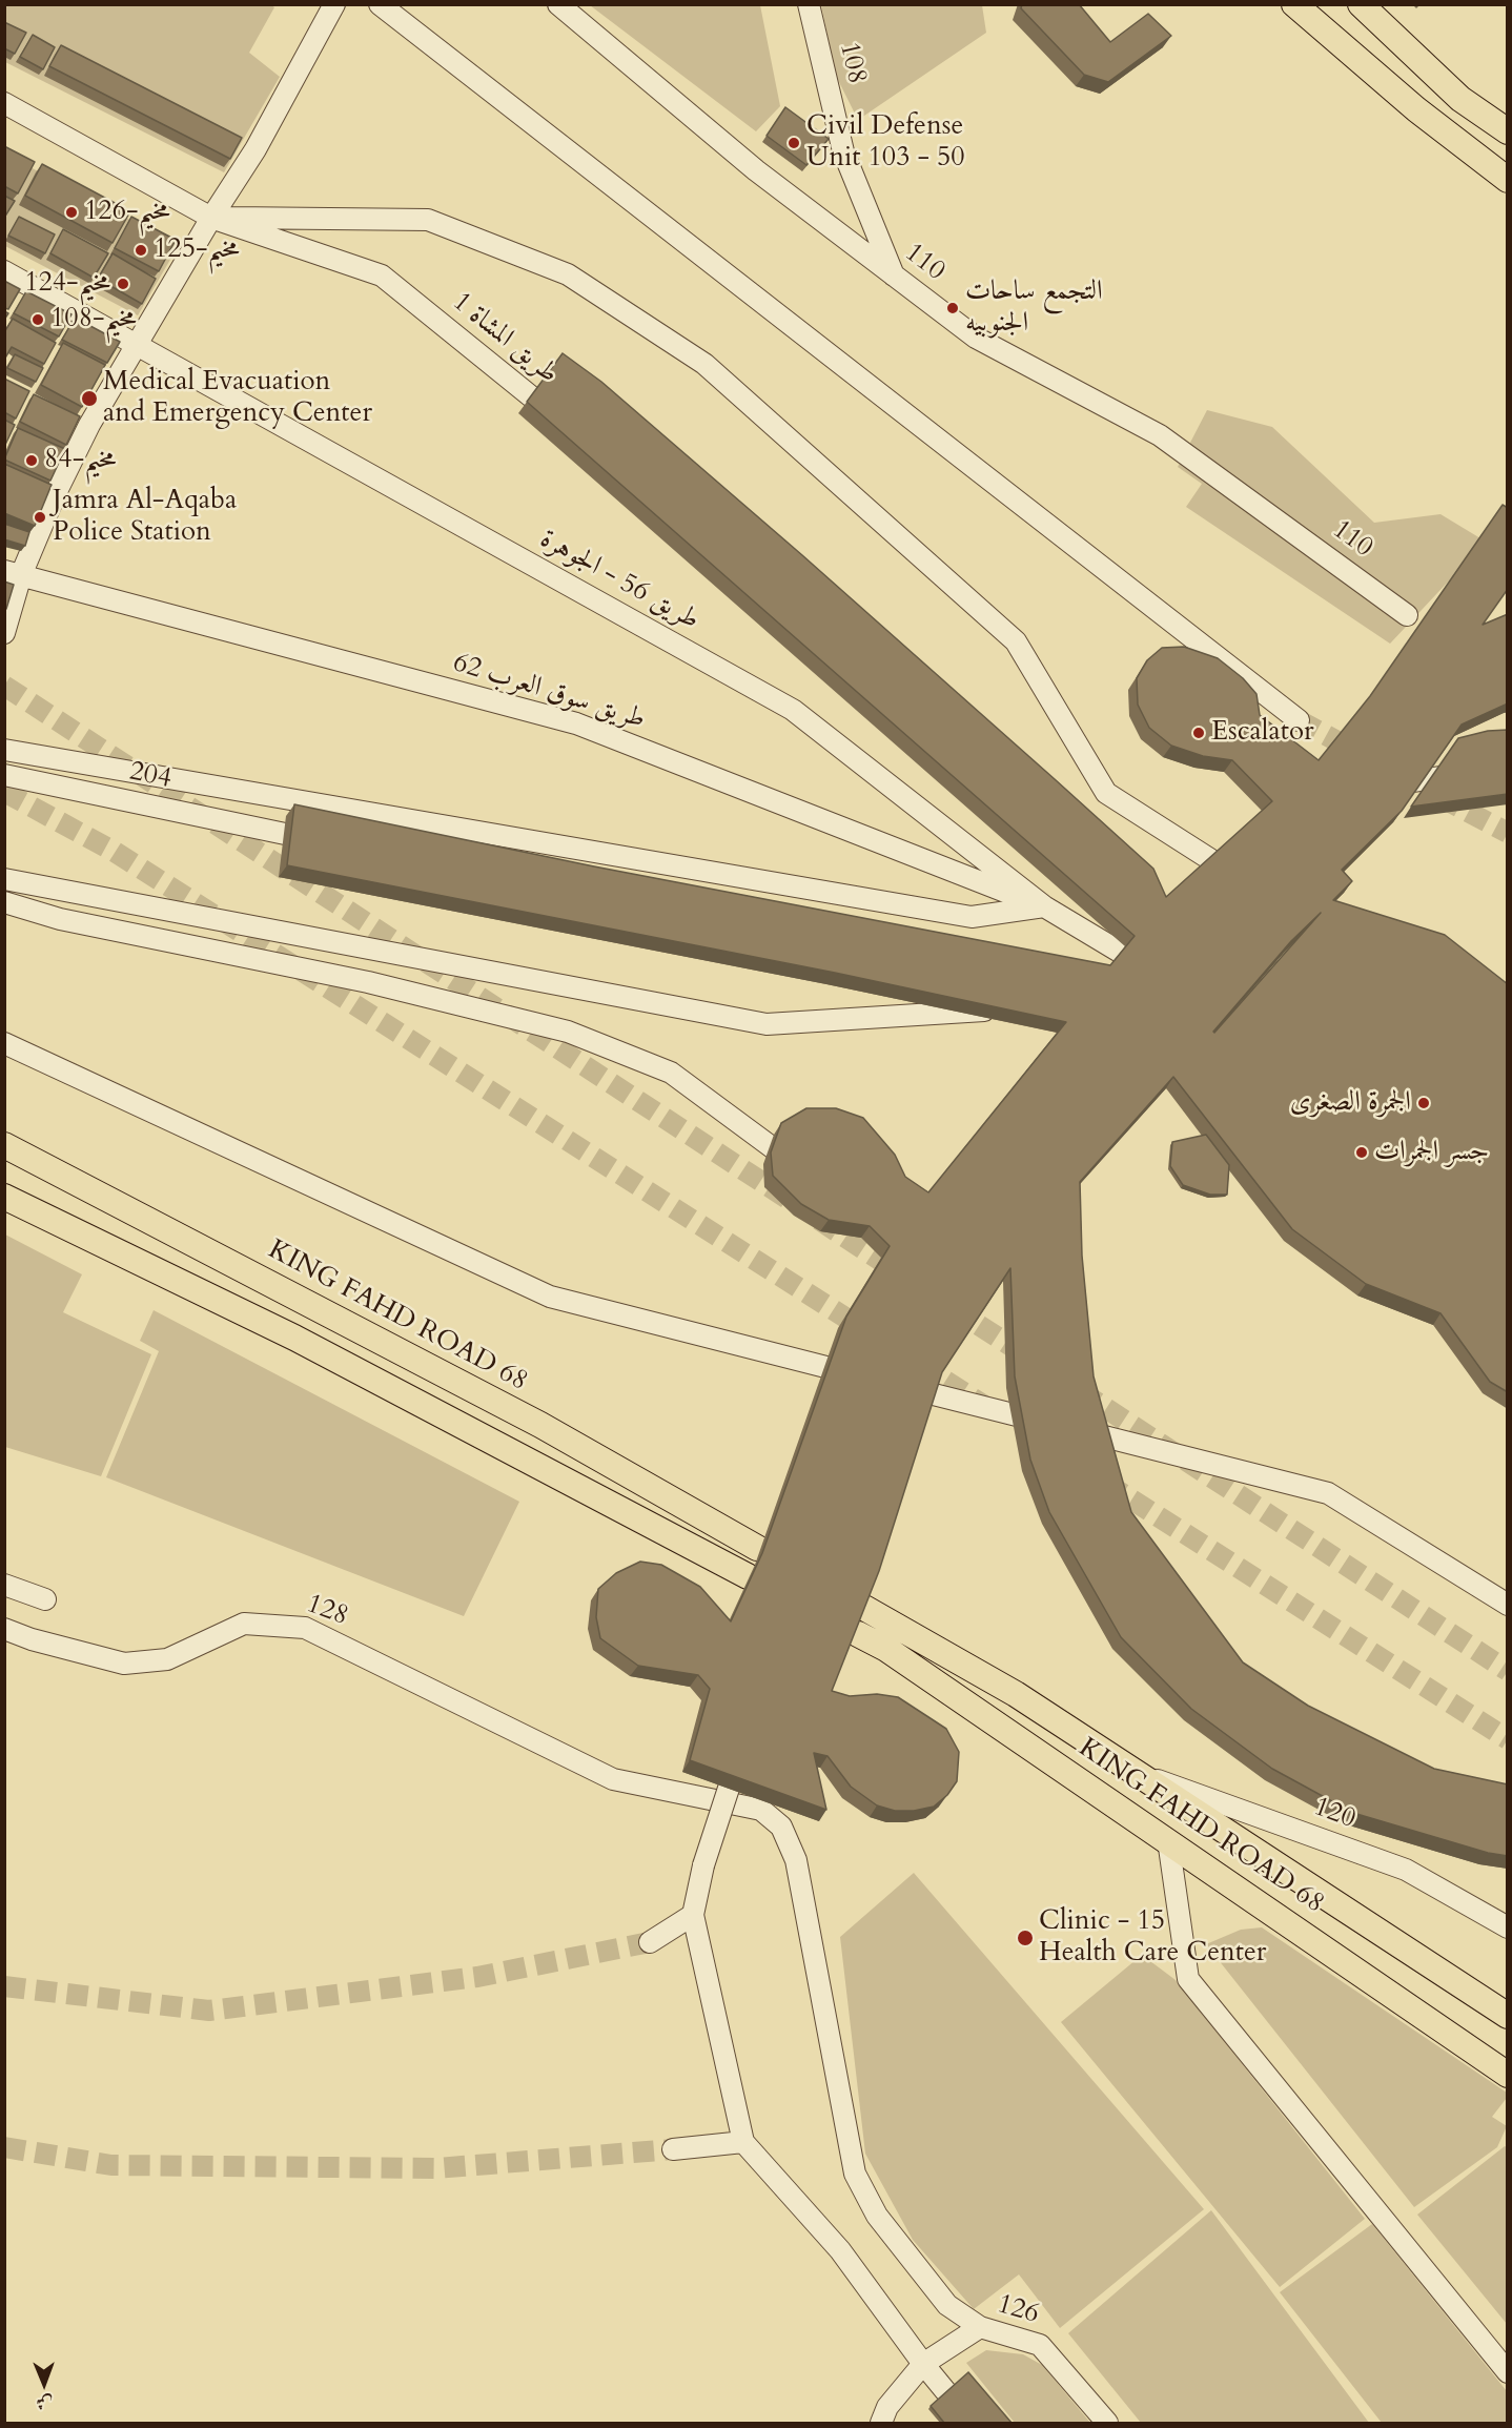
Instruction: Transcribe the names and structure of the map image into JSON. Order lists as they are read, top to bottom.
{
  "streets": {
    "main road": ["KING FAHD ROAD 68"],
    "street": [
      "108",
      "110",
      "طريق المشاة 1",
      "طريق 56 - الجوهرة",
      "طريق سوق العرب 62",
      "204",
      "128",
      "120",
      "126"
    ]
  },
  "crossings": [
    ["108", "110"],
    ["طريق 56 - الجوهرة", "طريق سوق العرب 62"],
    ["KING FAHD ROAD 68", "120"],
    ["128", "126"]
  ],
  "places": [
    "Civil Defense Unit 103 - 50",
    "مخيم-126",
    "مخيم-125",
    "مخيم-124",
    "التجمع ساحات الجنوبيه",
    "مخيم-108",
    "Medical Evacuation and Emergency Center",
    "مخيم-84",
    "Jamra Al-Aqaba Police Station",
    "Escalator",
    "الجمرة الصغرى",
    "جسر الجمرات",
    "Clinic - 15 Health Care Center"
  ],
  "north": "bottom"
}
